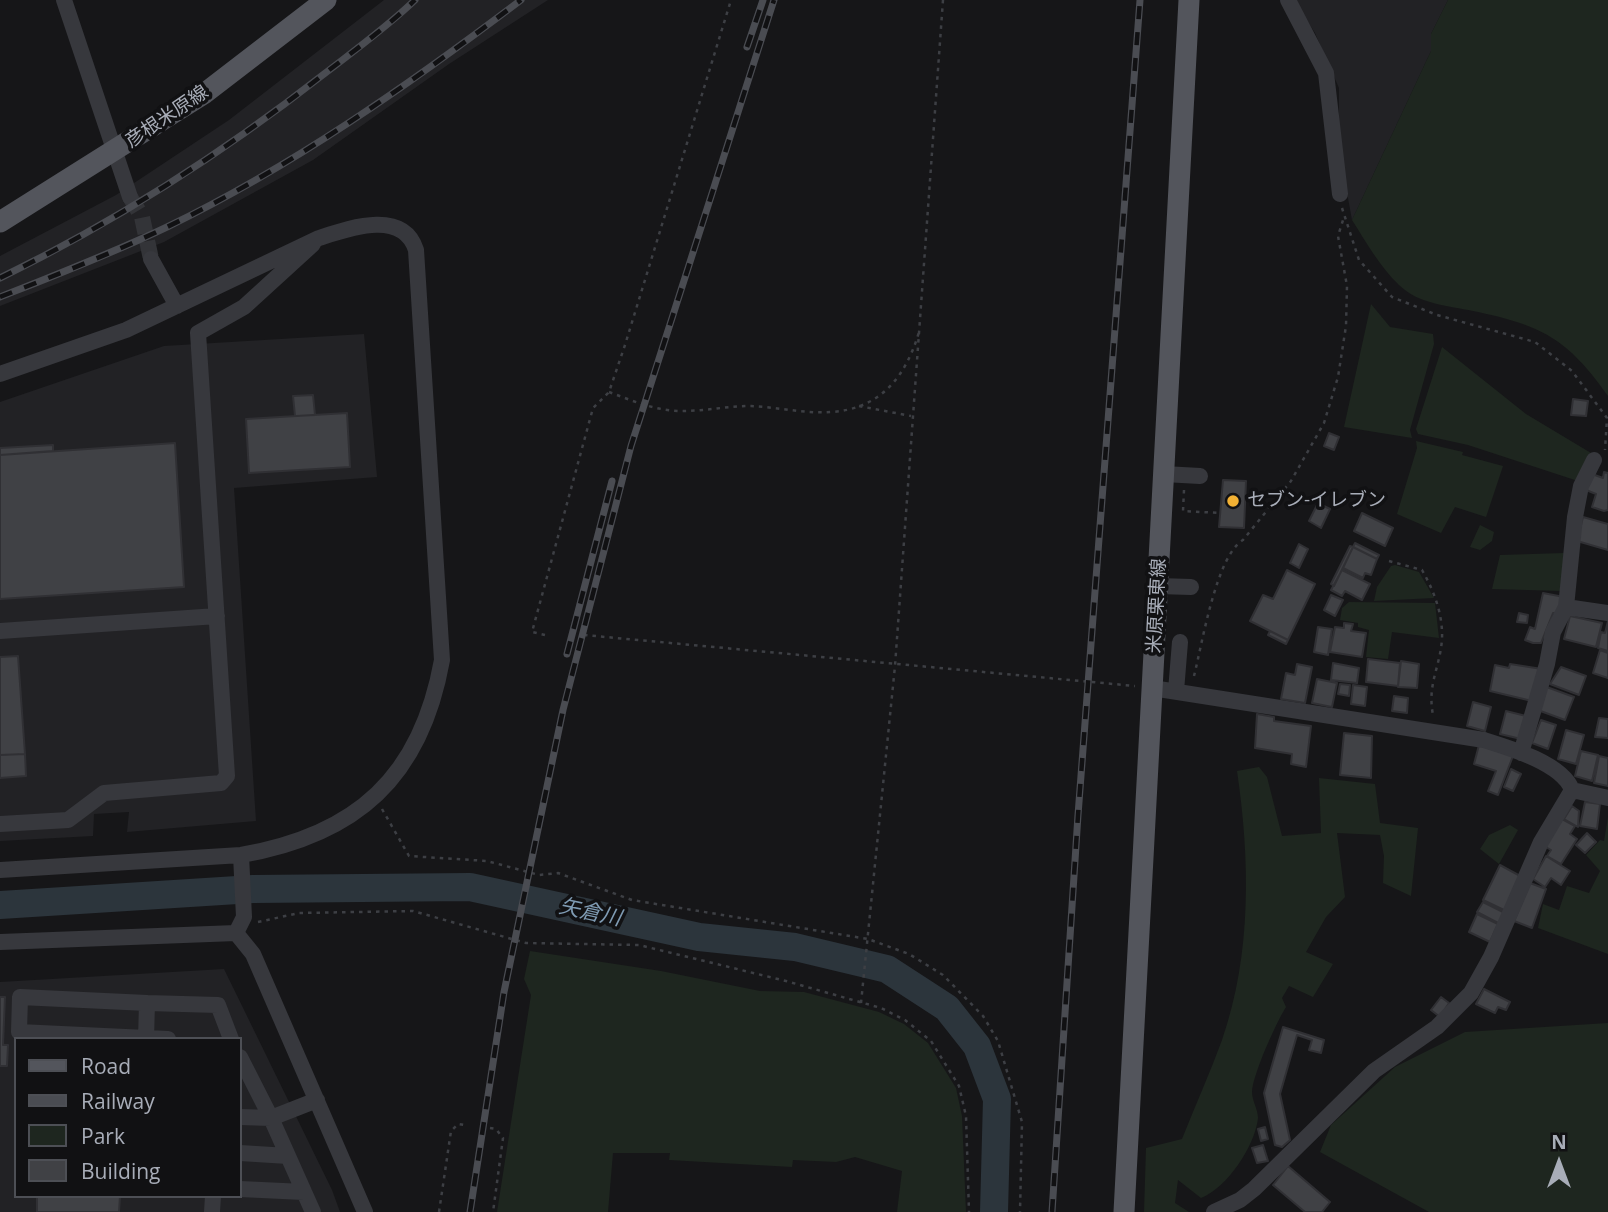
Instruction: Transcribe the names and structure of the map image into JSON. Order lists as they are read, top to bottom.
{
  "streets": {
    "main road": ["彦根米原線", "米原栗東線"]
  },
  "water": ["矢倉川"],
  "places": ["セブン-イレブン"],
  "legend": [
    "Road",
    "Railway",
    "Park",
    "Building"
  ],
  "north": "top"
}
